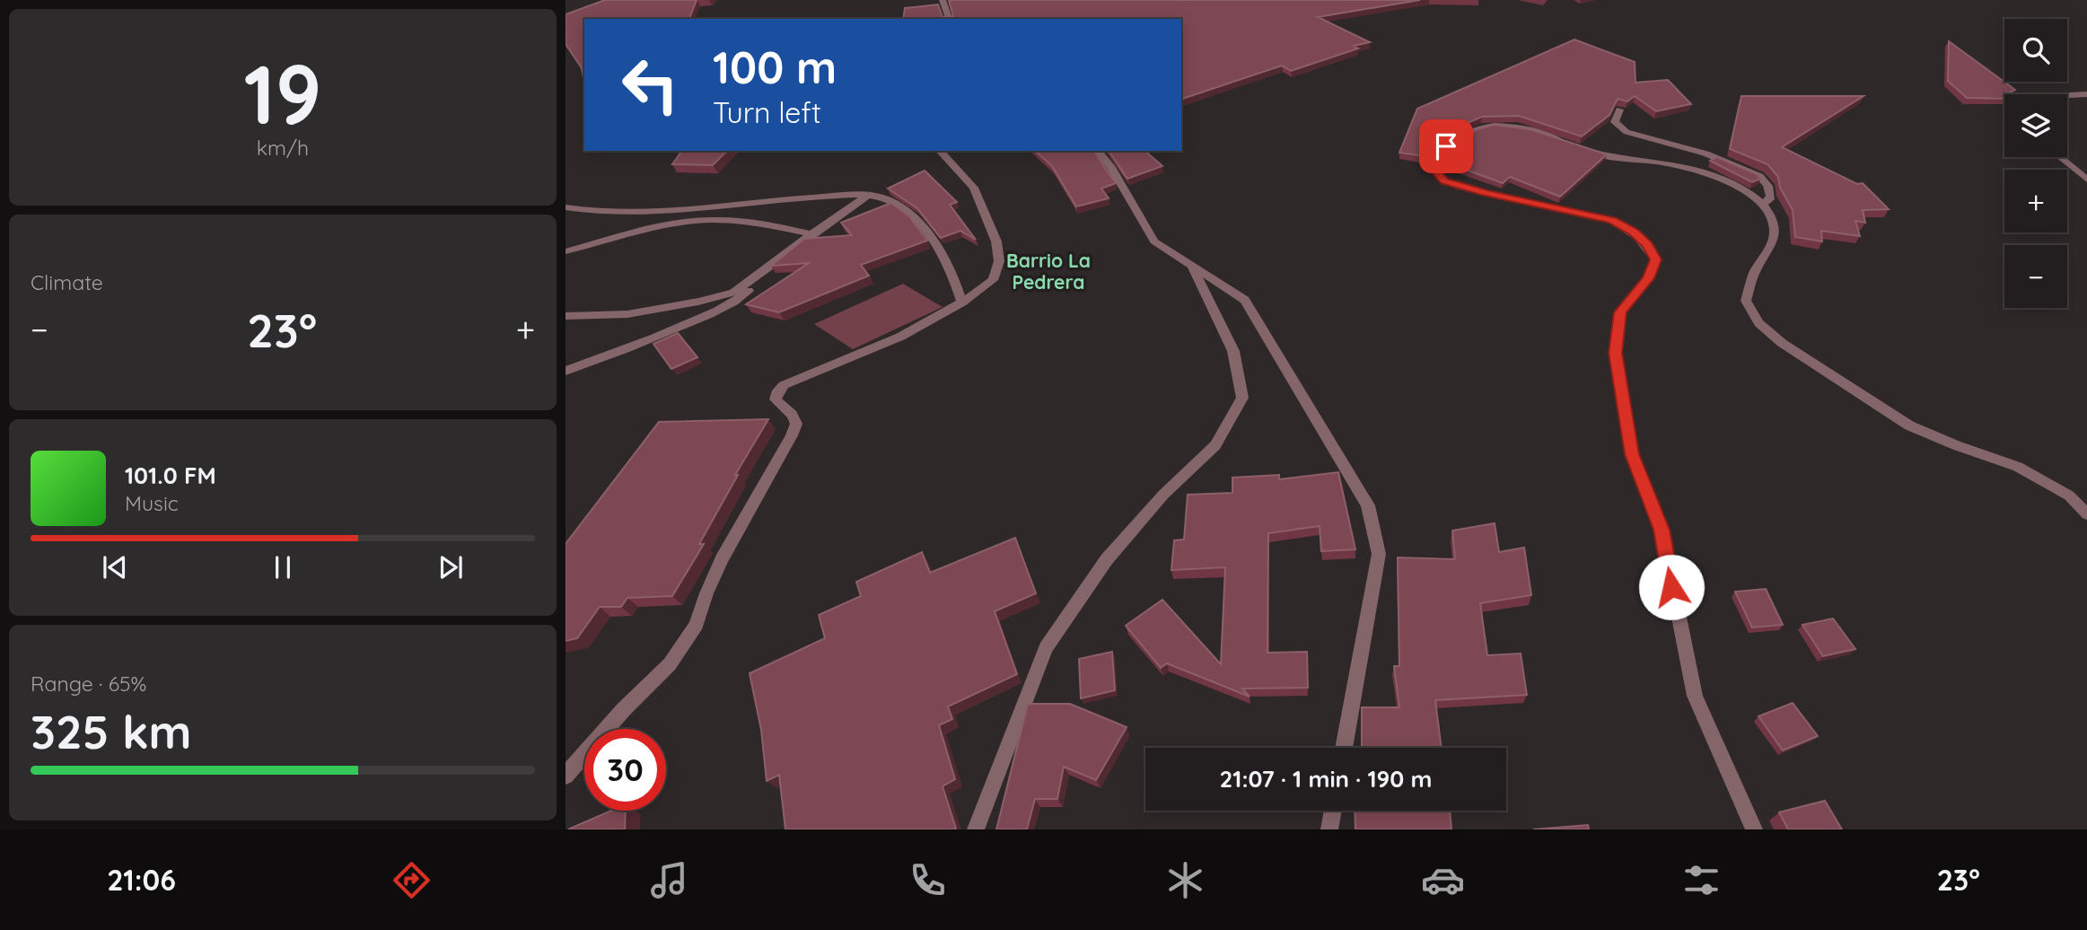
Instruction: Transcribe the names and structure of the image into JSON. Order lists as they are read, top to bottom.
{
  "districts": ["Barrio La Pedrera"],
  "page": {
    "tile": [
      ["19", "km/h"],
      "Climate",
      ["Range · 65%", "325 km"]
    ],
    "map_buttons": ["+", "−"],
    "turn": ["100 m", "Turn left"],
    "heat": ["−", "23°", "+"],
    "song": ["101.0 FM", "Music"],
    "limit": "30",
    "trip": "21:07 · 1 min · 190 m",
    "tabs": ["21:06", "23°"]
  }
}
